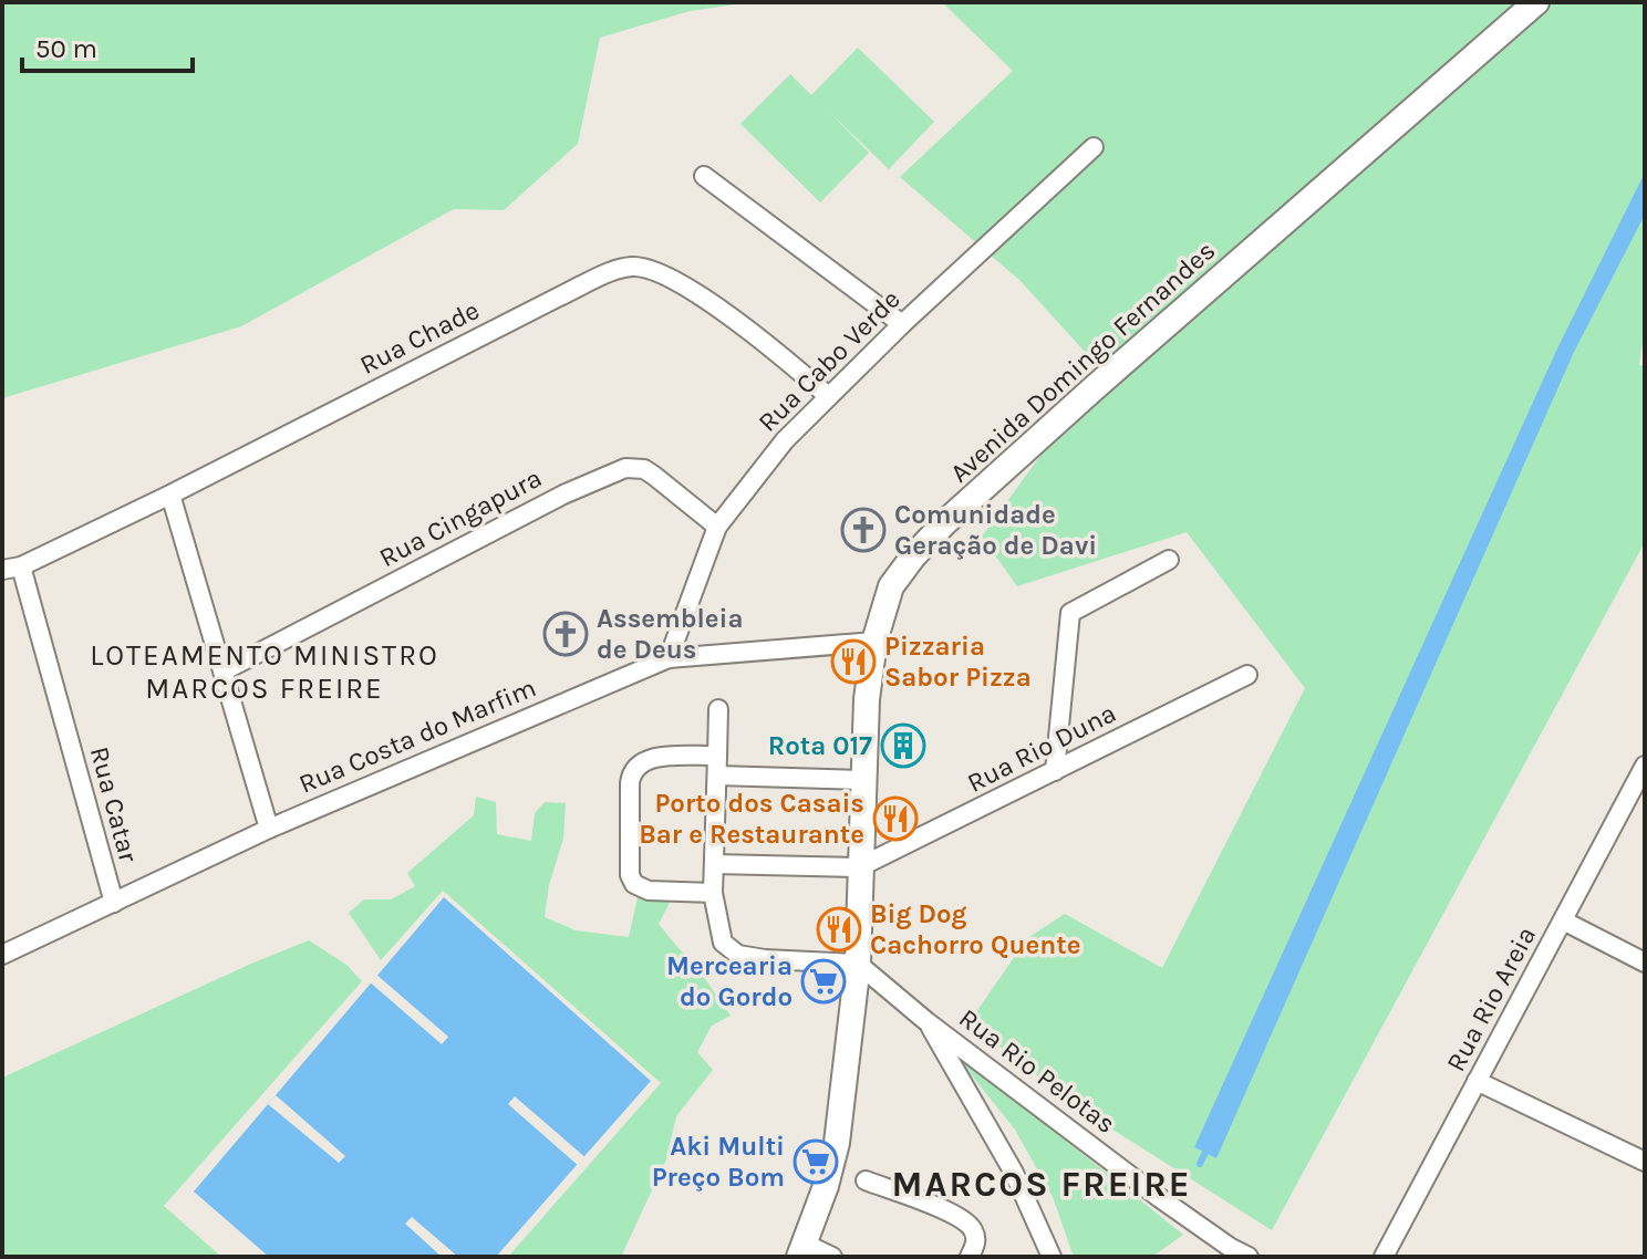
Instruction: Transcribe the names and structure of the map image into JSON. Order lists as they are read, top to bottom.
{
  "streets": {
    "main road": ["Avenida Domingo Fernandes"],
    "street": [
      "Rua Chade",
      "Rua Cabo Verde",
      "Rua Cingapura",
      "Rua Costa do Marfim",
      "Rua Rio Duna",
      "Rua Catar",
      "Rua Rio Areia",
      "Rua Rio Pelotas"
    ]
  },
  "crossings": [
    ["Rua Chade", "Rua Cabo Verde"],
    ["Rua Chade", "Rua Catar"],
    ["Rua Cabo Verde", "Rua Cingapura"],
    ["Rua Cabo Verde", "Rua Costa do Marfim"],
    ["Avenida Domingo Fernandes", "Rua Costa do Marfim"],
    ["Avenida Domingo Fernandes", "Rua Rio Duna"],
    ["Avenida Domingo Fernandes", "Rua Rio Pelotas"],
    ["Rua Costa do Marfim", "Rua Catar"]
  ],
  "districts": ["LOTEAMENTO MINISTRO MARCOS FREIRE", "MARCOS FREIRE"],
  "places": {
    "church": ["Comunidade Geração de Davi", "Assembleia de Deus"],
    "restaurant": ["Pizzaria Sabor Pizza", "Porto dos Casais Bar e Restaurante", "Big Dog Cachorro Quente"],
    "building": ["Rota 017"],
    "supermarket": ["Mercearia do Gordo", "Aki Multi Preço Bom"]
  },
  "scale_bar": "50 m"
}
